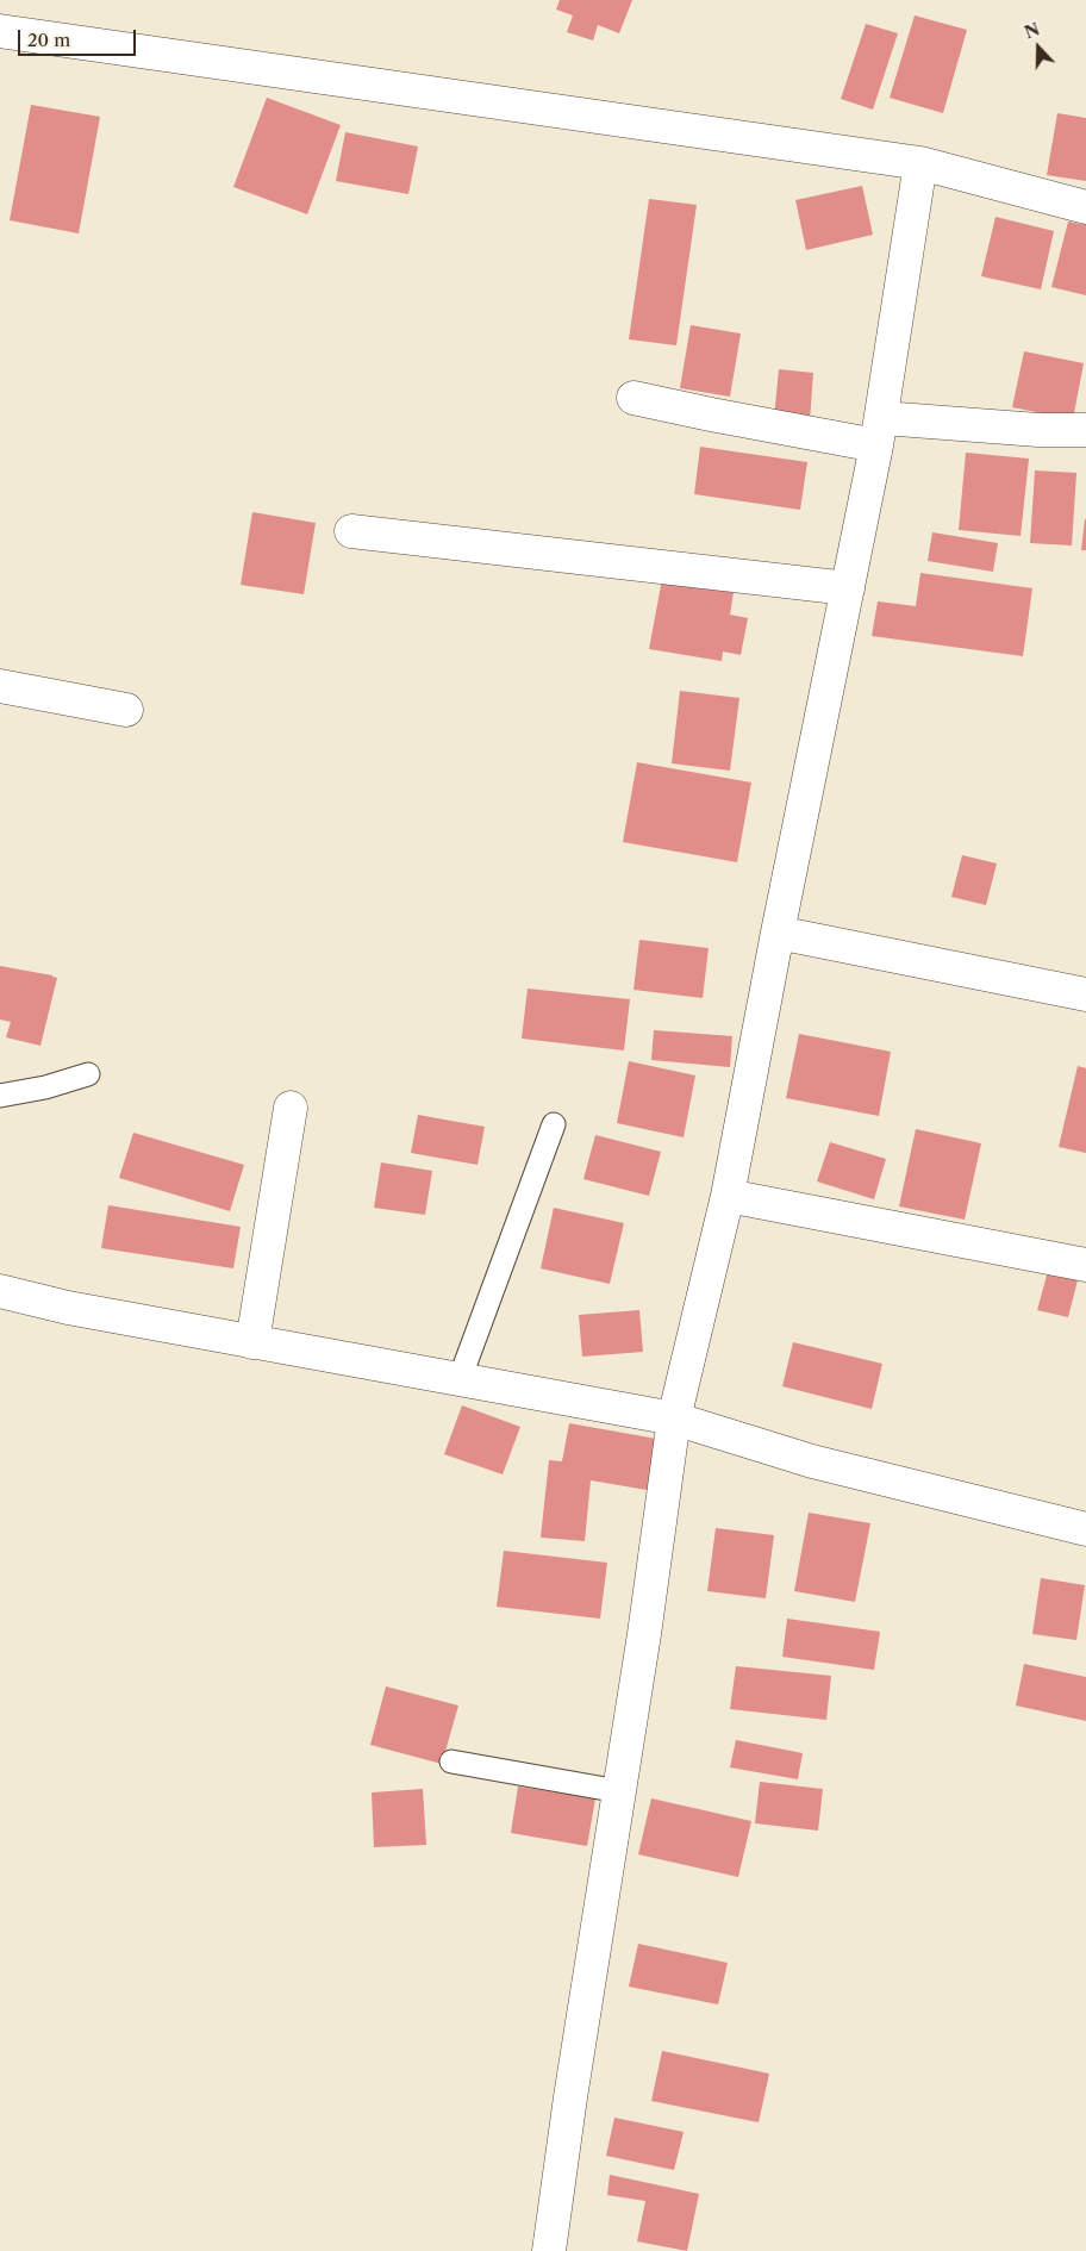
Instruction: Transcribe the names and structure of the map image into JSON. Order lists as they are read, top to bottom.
{
  "scale_bar": "20 m",
  "north": "top"
}
